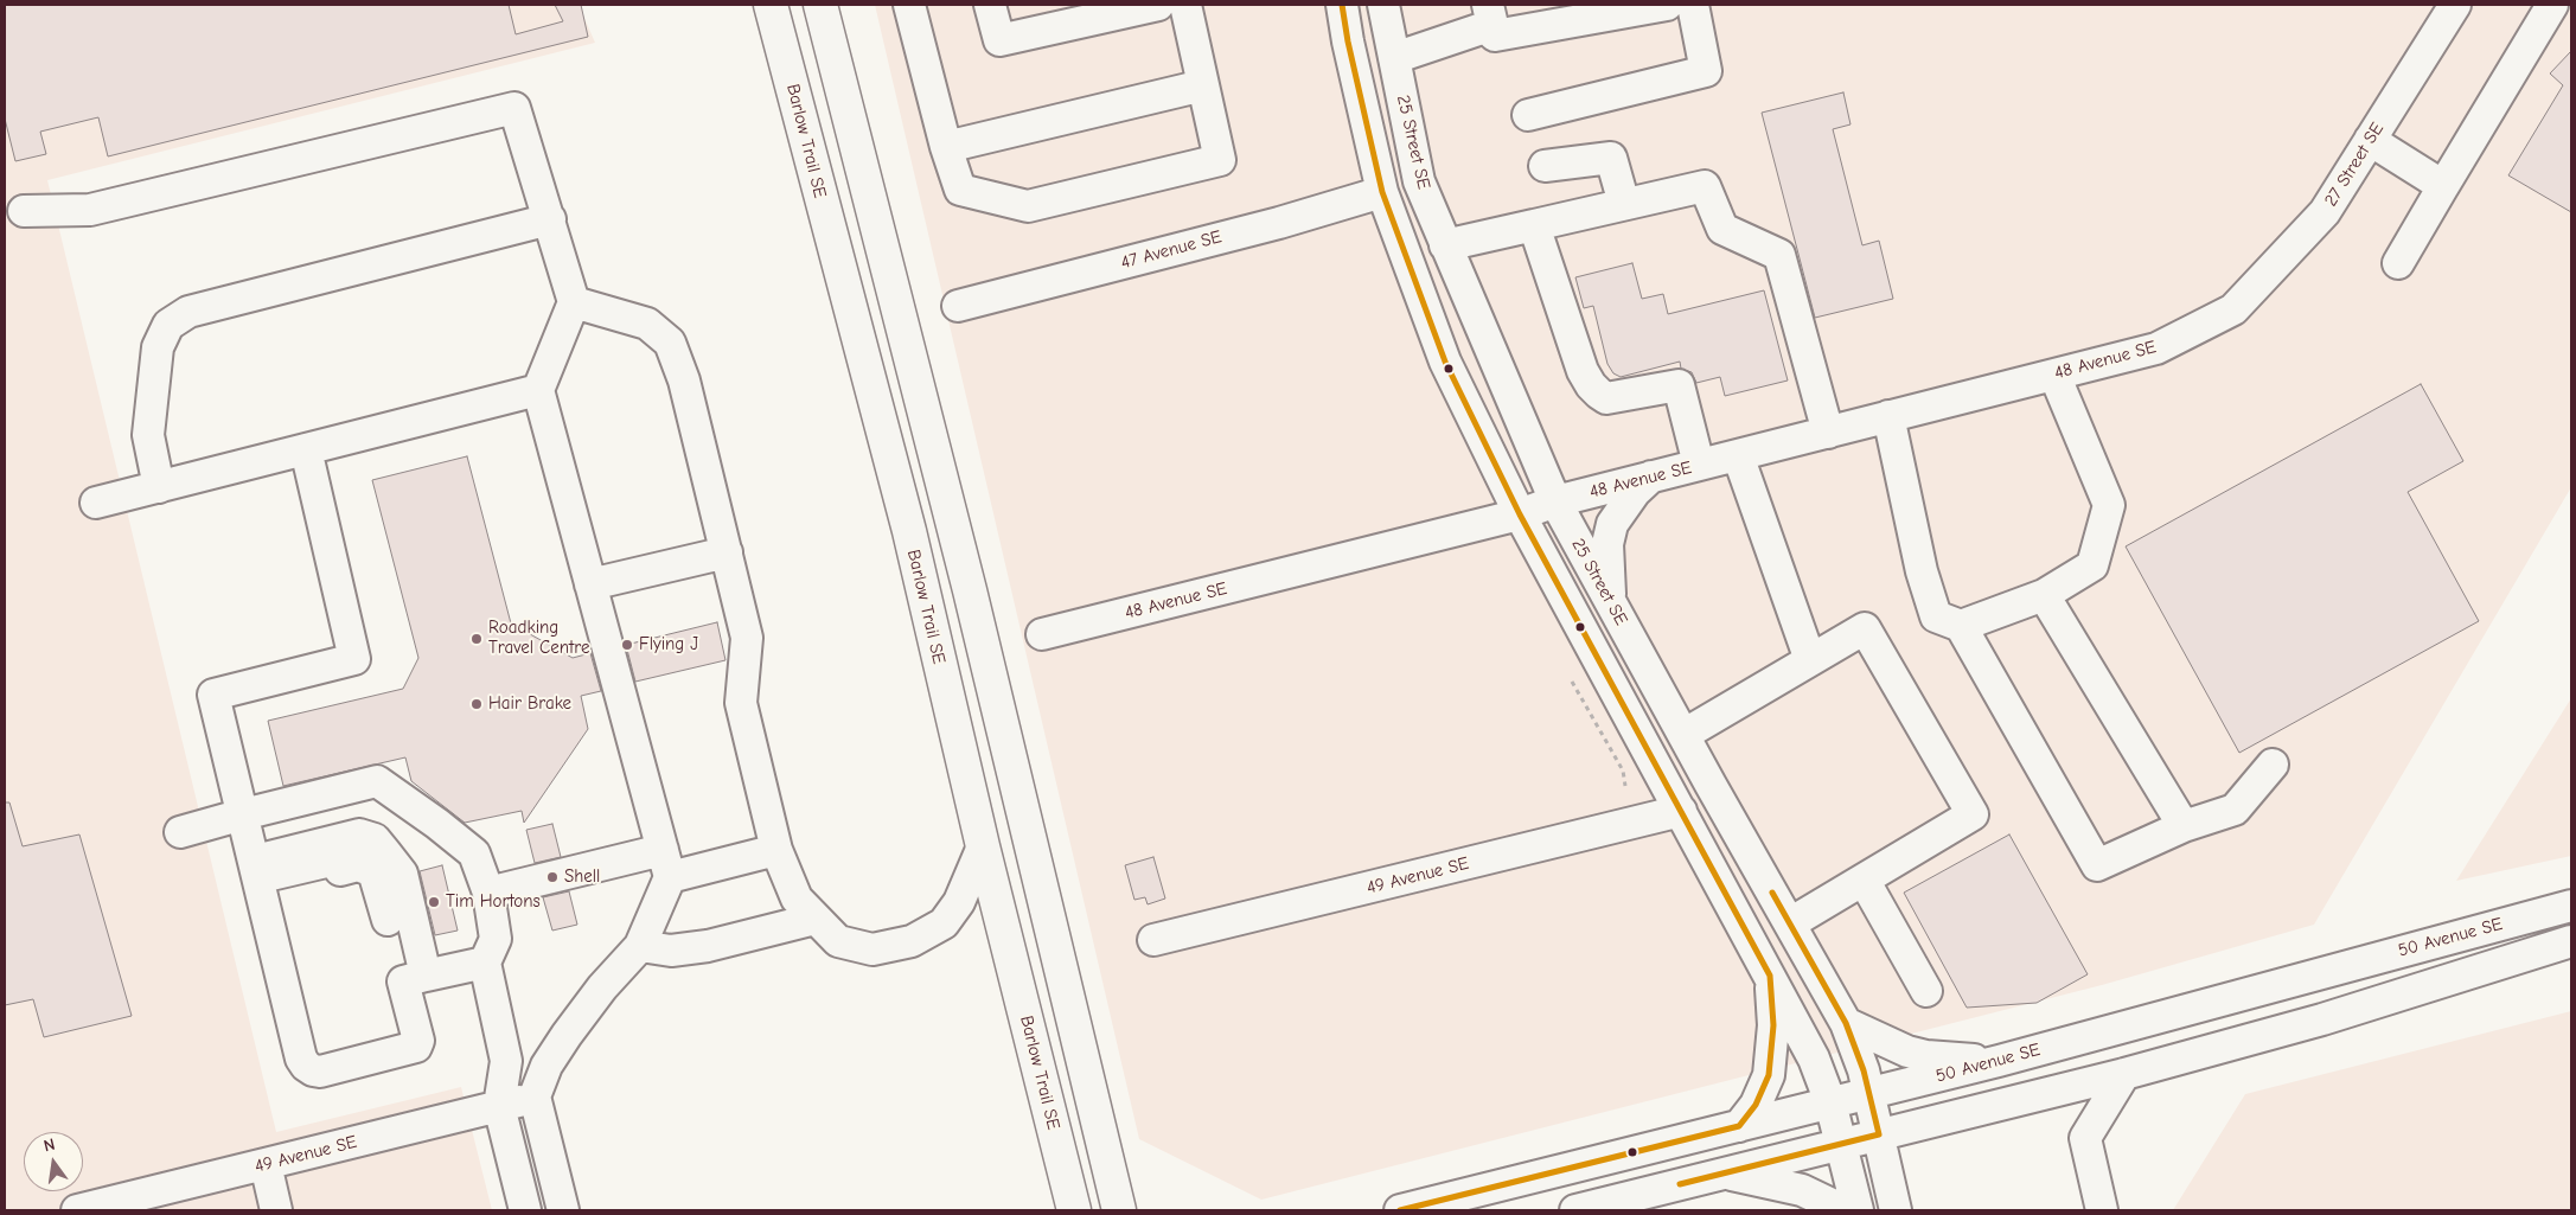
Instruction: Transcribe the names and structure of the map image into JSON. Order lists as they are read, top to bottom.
{
  "streets": {
    "main road": ["Barlow Trail SE"],
    "street": [
      "25 Street SE",
      "27 Street SE",
      "47 Avenue SE",
      "48 Avenue SE",
      "49 Avenue SE",
      "50 Avenue SE"
    ]
  },
  "crossings": [
    ["25 Street SE", "48 Avenue SE"],
    ["25 Street SE", "50 Avenue SE"],
    ["27 Street SE", "48 Avenue SE"]
  ],
  "places": [
    "Roadking Travel Centre",
    "Flying J",
    "Hair Brake",
    "Shell",
    "Tim Hortons"
  ],
  "north": "top"
}
